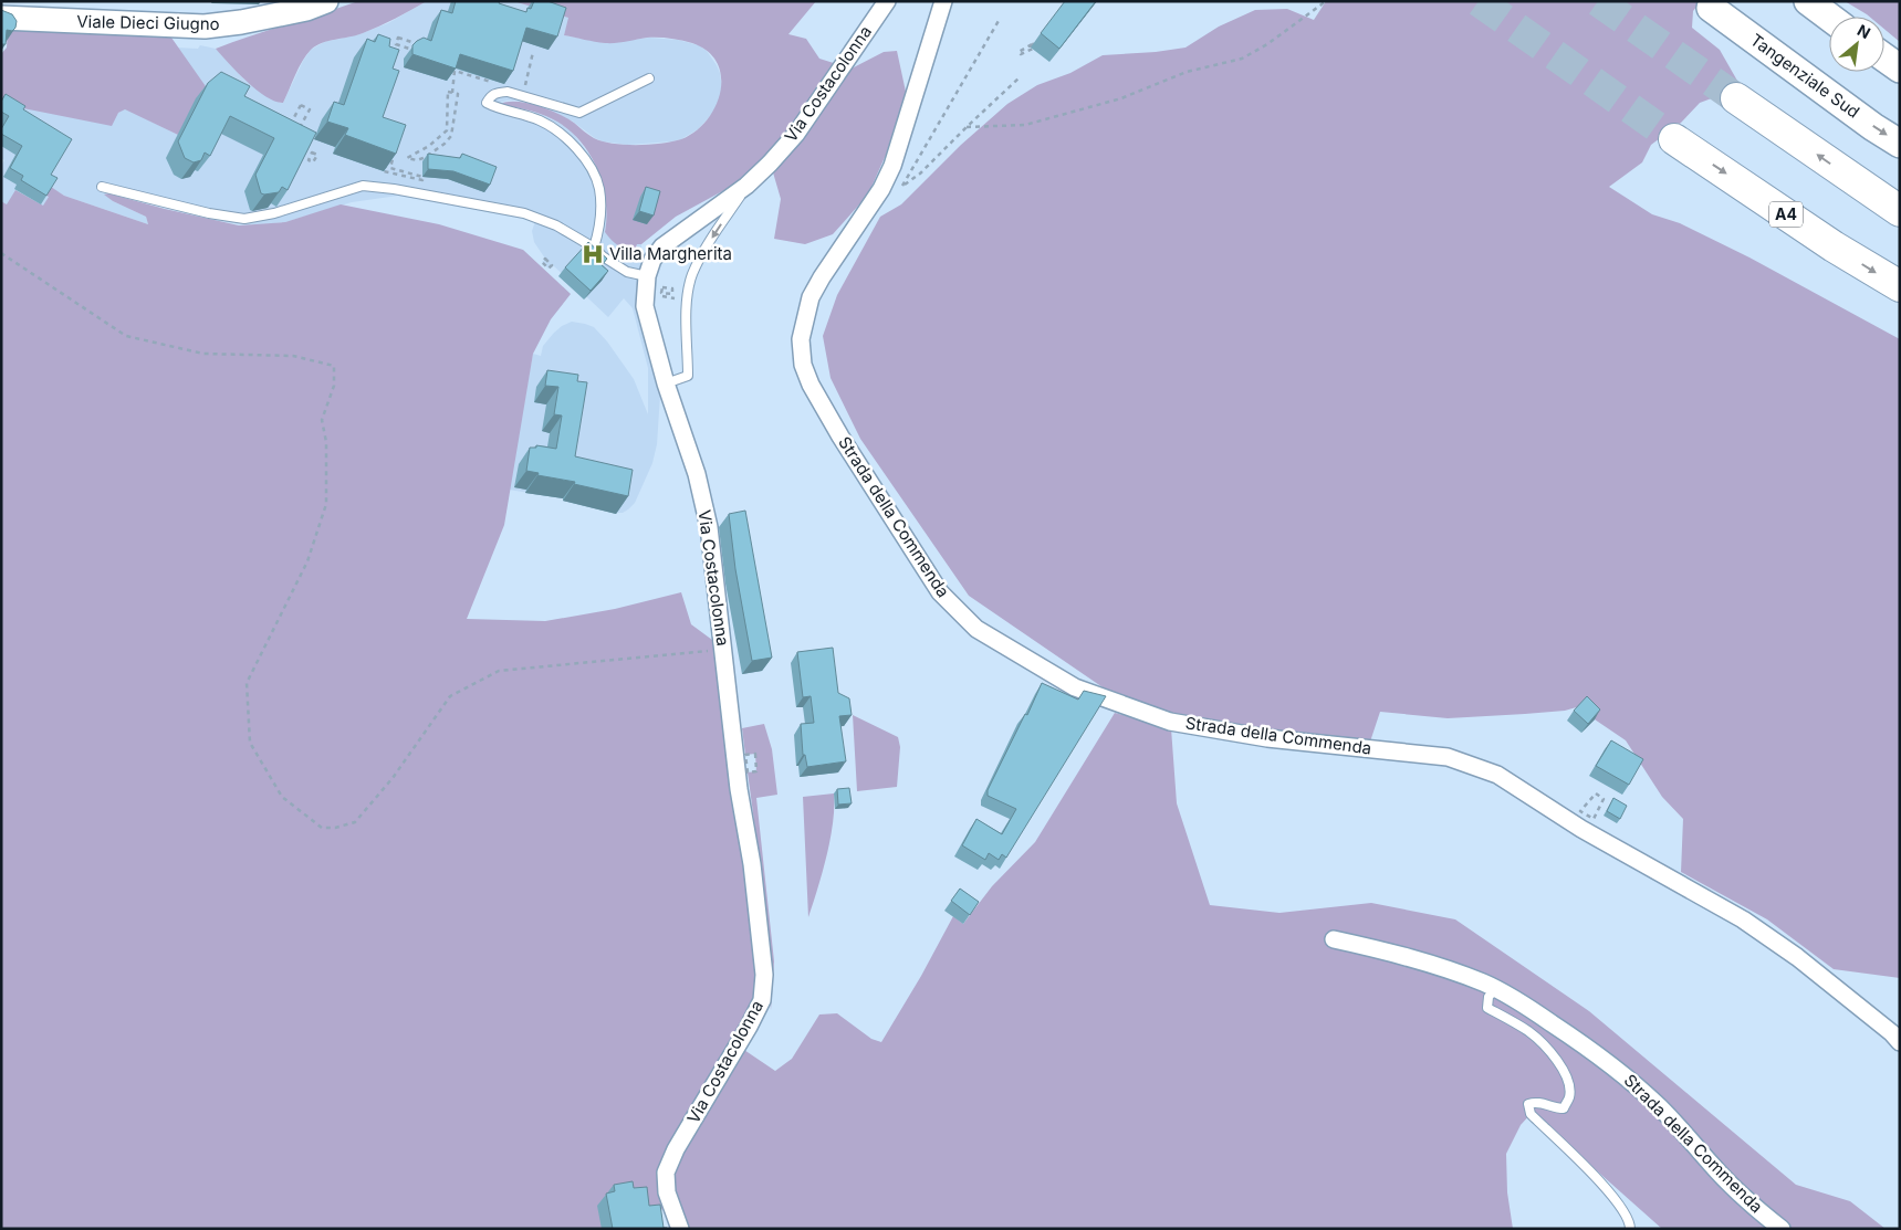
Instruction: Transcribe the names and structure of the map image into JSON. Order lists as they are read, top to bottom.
{
  "streets": {
    "highway": ["Tangenziale Sud", "A4"],
    "main road": ["Viale Dieci Giugno"],
    "street": ["Via Costacolonna", "Strada della Commenda"]
  },
  "places": {
    "hospital": ["Villa Margherita"]
  },
  "north": "top right"
}
